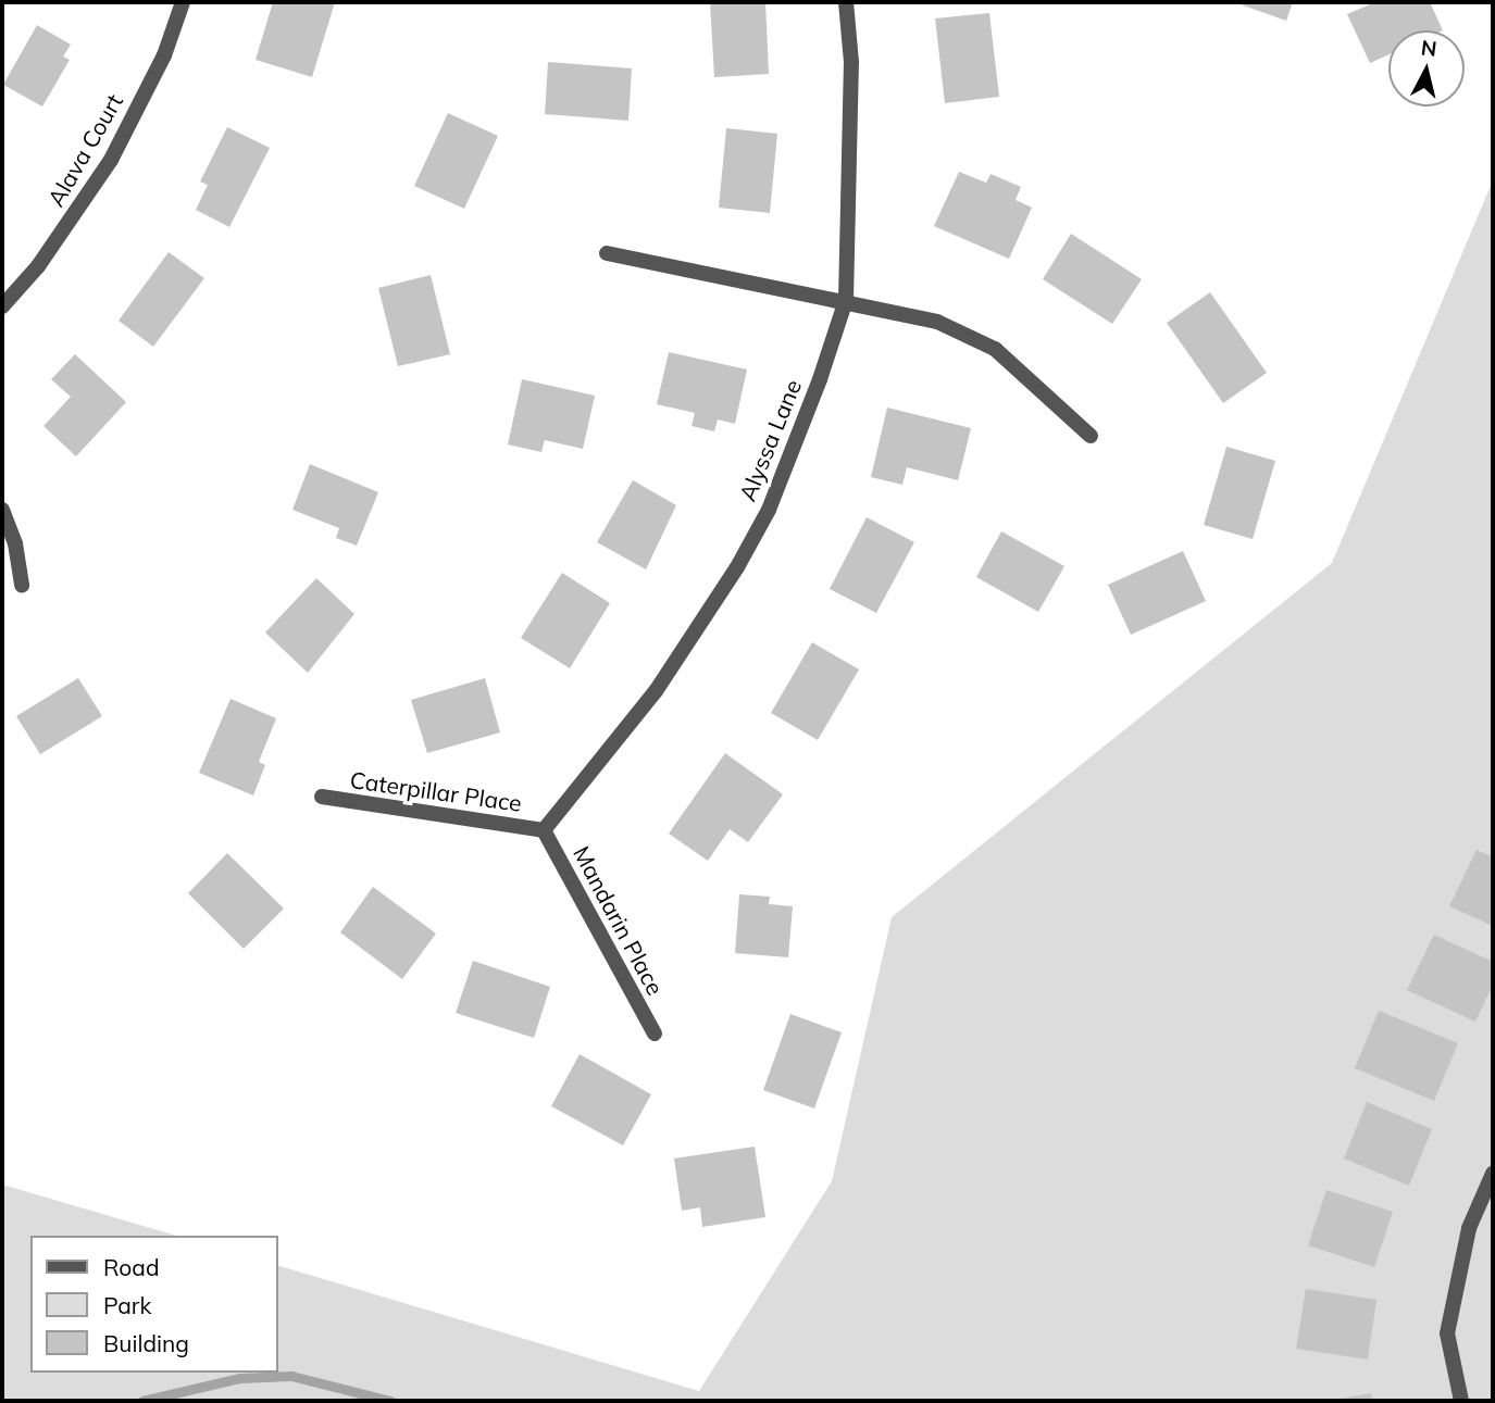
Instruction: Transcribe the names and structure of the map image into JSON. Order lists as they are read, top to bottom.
{
  "streets": {
    "street": [
      "Alava Court",
      "Alyssa Lane",
      "Caterpillar Place",
      "Mandarin Place"
    ]
  },
  "crossings": [
    ["Alyssa Lane", "Caterpillar Place"],
    ["Alyssa Lane", "Mandarin Place"],
    ["Caterpillar Place", "Mandarin Place"]
  ],
  "legend": ["Road", "Park", "Building"],
  "north": "top"
}
